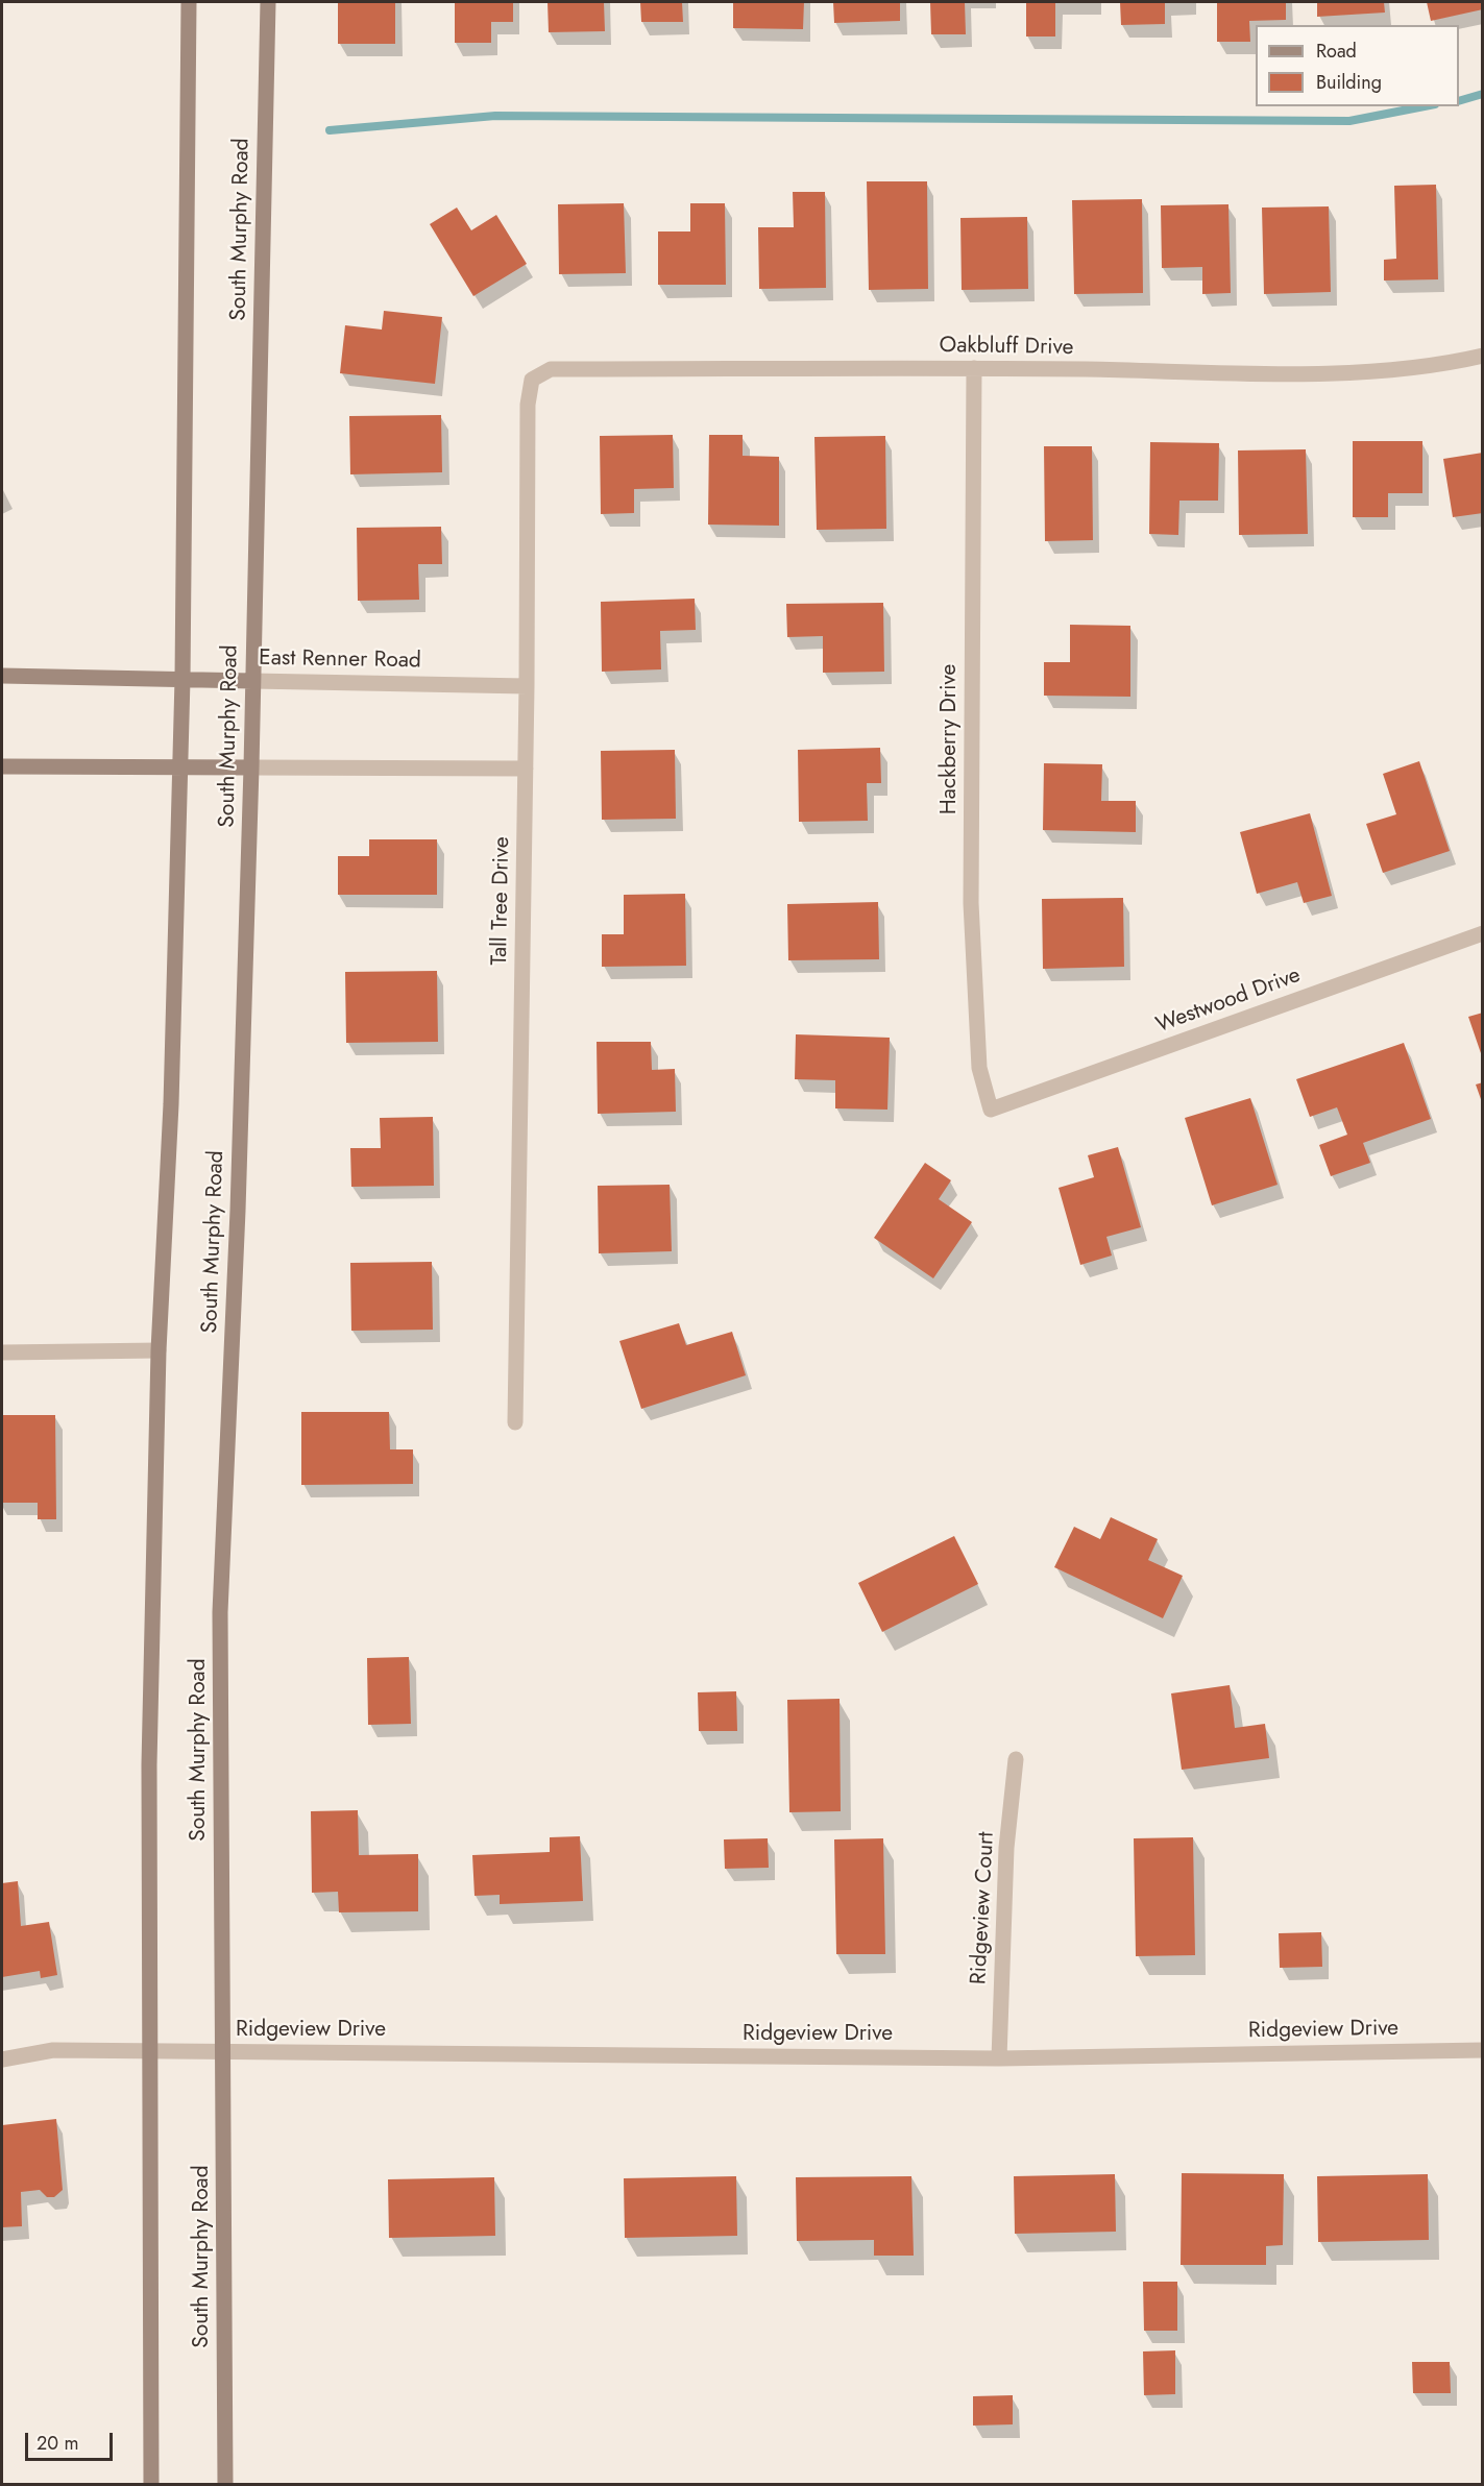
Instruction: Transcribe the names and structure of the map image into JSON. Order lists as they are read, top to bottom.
{
  "streets": {
    "main road": ["South Murphy Road", "East Renner Road"],
    "street": [
      "Oakbluff Drive",
      "Hackberry Drive",
      "Tall Tree Drive",
      "Westwood Drive",
      "Ridgeview Court",
      "Ridgeview Drive"
    ]
  },
  "crossings": [
    ["South Murphy Road", "East Renner Road"],
    ["South Murphy Road", "Ridgeview Drive"],
    ["Oakbluff Drive", "Hackberry Drive"],
    ["Oakbluff Drive", "Tall Tree Drive"],
    ["East Renner Road", "Tall Tree Drive"],
    ["Hackberry Drive", "Westwood Drive"],
    ["Ridgeview Court", "Ridgeview Drive"]
  ],
  "legend": ["Road", "Building"],
  "scale_bar": "20 m"
}
